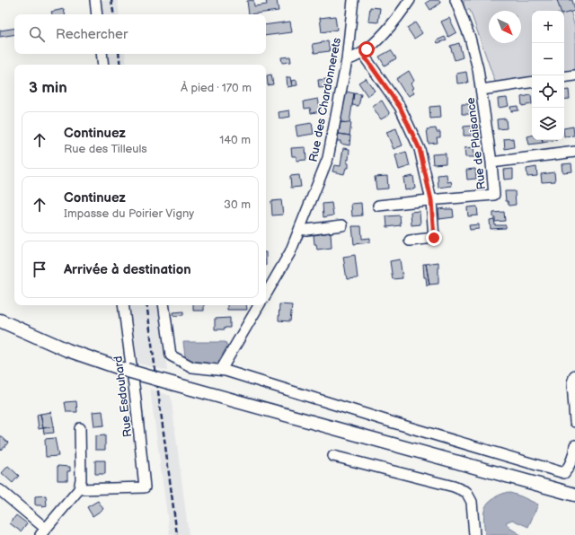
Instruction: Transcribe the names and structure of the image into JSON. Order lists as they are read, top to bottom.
{
  "streets": {
    "street": ["Rue des Chardonnerets", "Rue de Plaisance", "Rue Esdouhard"]
  },
  "north": "bottom right",
  "page": {
    "map_buttons": ["+", "−"],
    "search": "Rechercher",
    "heading": ["3 min", "À pied · 170 m"],
    "list": [
      ["Continuez", "Rue des Tilleuls", "140 m"],
      ["Continuez", "Impasse du Poirier Vigny", "30 m"],
      "Arrivée à destination"
    ]
  }
}
